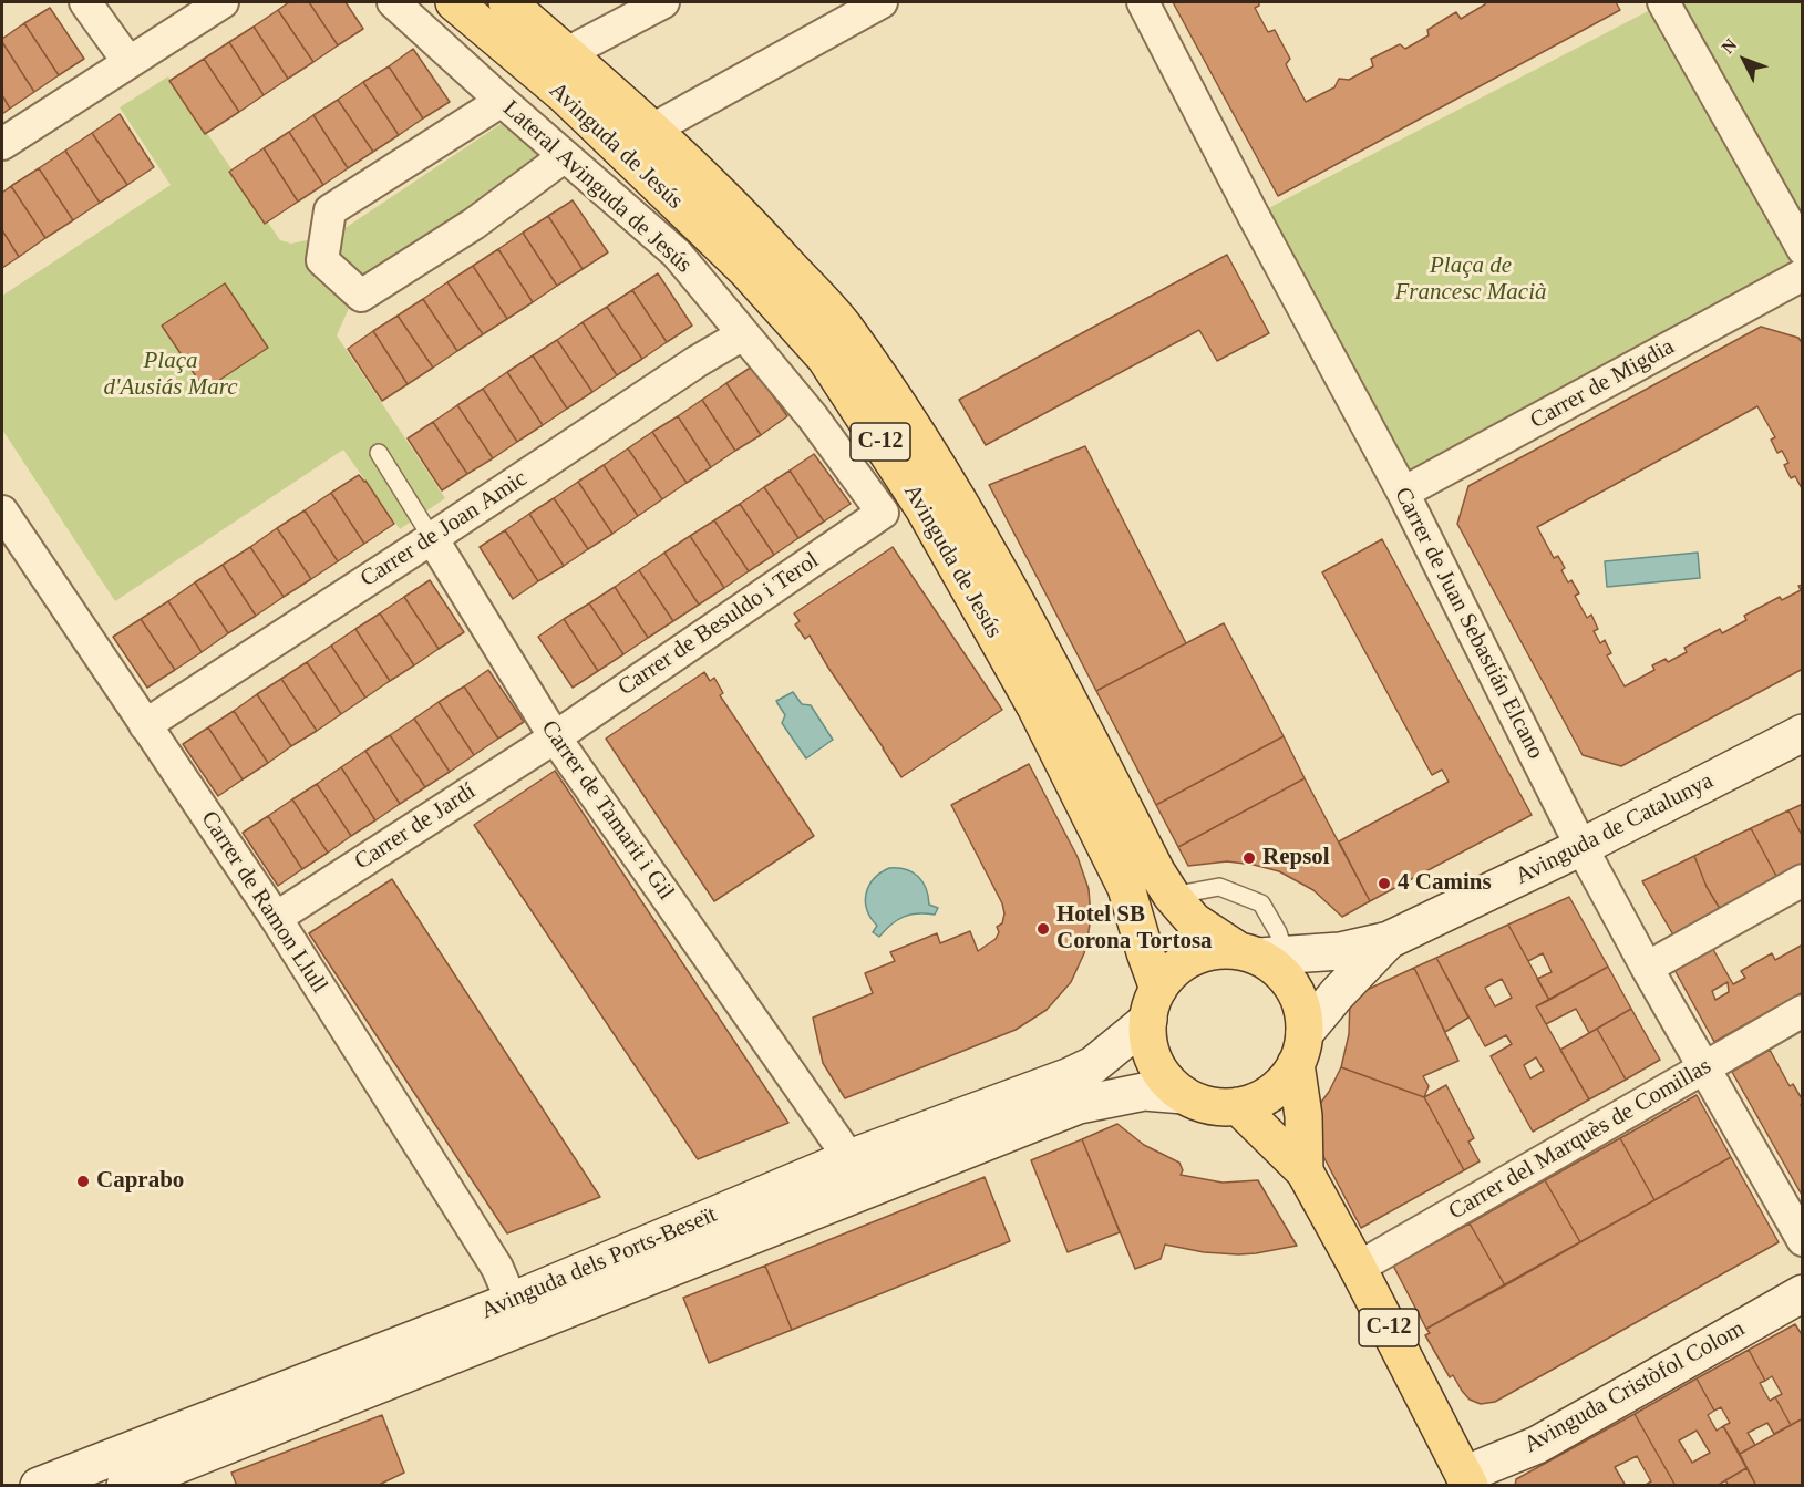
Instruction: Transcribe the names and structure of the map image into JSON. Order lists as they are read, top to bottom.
{
  "streets": {
    "main road": ["Avinguda de Jesús", "C-12"],
    "street": [
      "Lateral Avinguda de Jesús",
      "Carrer de Migdia",
      "Carrer de Joan Amic",
      "Carrer de Juan Sebastián Elcano",
      "Carrer de Besuldo i Terol",
      "Carrer de Tamarit i Gil",
      "Carrer de Jardí",
      "Avinguda de Catalunya",
      "Carrer de Ramon Llull",
      "Carrer del Marquès de Comillas",
      "Avinguda dels Ports-Beseït",
      "Avinguda Cristòfol Colom"
    ]
  },
  "crossings": [
    ["Avinguda de Jesús", "C-12"],
    ["Avinguda de Jesús", "Avinguda dels Ports-Beseït"],
    ["Lateral Avinguda de Jesús", "Carrer de Joan Amic"],
    ["Lateral Avinguda de Jesús", "Carrer de Besuldo i Terol"],
    ["Carrer de Migdia", "Carrer de Juan Sebastián Elcano"],
    ["C-12", "Carrer del Marquès de Comillas"],
    ["C-12", "Avinguda dels Ports-Beseït"],
    ["C-12", "Avinguda Cristòfol Colom"],
    ["Carrer de Joan Amic", "Carrer de Tamarit i Gil"],
    ["Carrer de Joan Amic", "Carrer de Ramon Llull"],
    ["Carrer de Juan Sebastián Elcano", "Avinguda de Catalunya"],
    ["Carrer de Juan Sebastián Elcano", "Carrer del Marquès de Comillas"],
    ["Carrer de Besuldo i Terol", "Carrer de Tamarit i Gil"],
    ["Carrer de Besuldo i Terol", "Carrer de Jardí"],
    ["Carrer de Tamarit i Gil", "Carrer de Jardí"],
    ["Carrer de Tamarit i Gil", "Avinguda dels Ports-Beseït"],
    ["Carrer de Jardí", "Carrer de Ramon Llull"],
    ["Carrer de Ramon Llull", "Avinguda dels Ports-Beseït"]
  ],
  "parks": ["Plaça de Francesc Macià", "Plaça d'Ausiás Marc"],
  "places": [
    "Repsol",
    "4 Camins",
    "Hotel SB Corona Tortosa",
    "Caprabo"
  ],
  "north": "top left"
}
